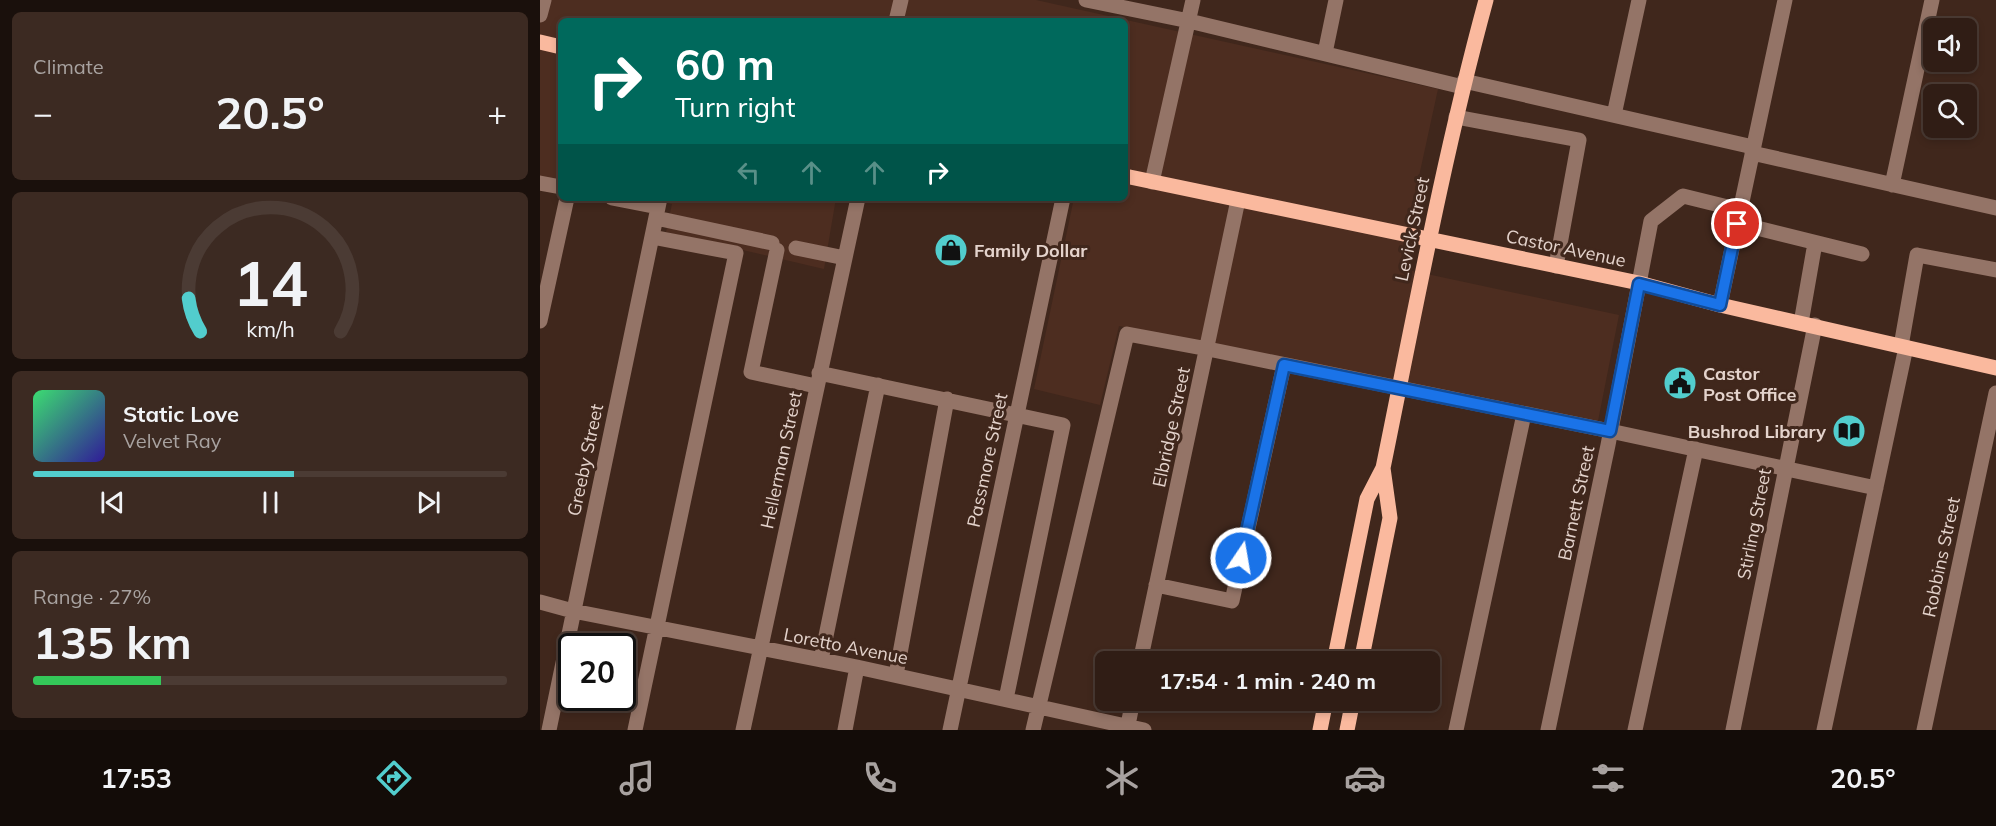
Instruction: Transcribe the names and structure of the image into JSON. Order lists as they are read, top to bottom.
{
  "streets": {
    "main road": ["Levick Street", "Castor Avenue"],
    "street": [
      "Elbridge Street",
      "Greeby Street",
      "Hellerman Street",
      "Passmore Street",
      "Barnett Street",
      "Stirling Street",
      "Robbins Street",
      "Loretto Avenue"
    ]
  },
  "crossings": [
    ["Levick Street", "Castor Avenue"],
    ["Castor Avenue", "Elbridge Street"],
    ["Castor Avenue", "Barnett Street"],
    ["Castor Avenue", "Stirling Street"],
    ["Greeby Street", "Loretto Avenue"],
    ["Hellerman Street", "Loretto Avenue"],
    ["Passmore Street", "Loretto Avenue"]
  ],
  "places": {
    "shop": ["Family Dollar"],
    "public building": ["Castor Post Office"],
    "library": ["Bushrod Library"]
  },
  "page": {
    "tile": [
      "Climate",
      ["Range · 27%", "135 km"]
    ],
    "turn": ["60 m", "Turn right"],
    "heat": ["−", "20.5°", "+"],
    "song": ["Static Love", "Velvet Ray"],
    "limit": "20",
    "trip": "17:54 · 1 min · 240 m",
    "tabs": ["17:53", "20.5°"],
    "gauge": ["14", "km/h"]
  }
}
